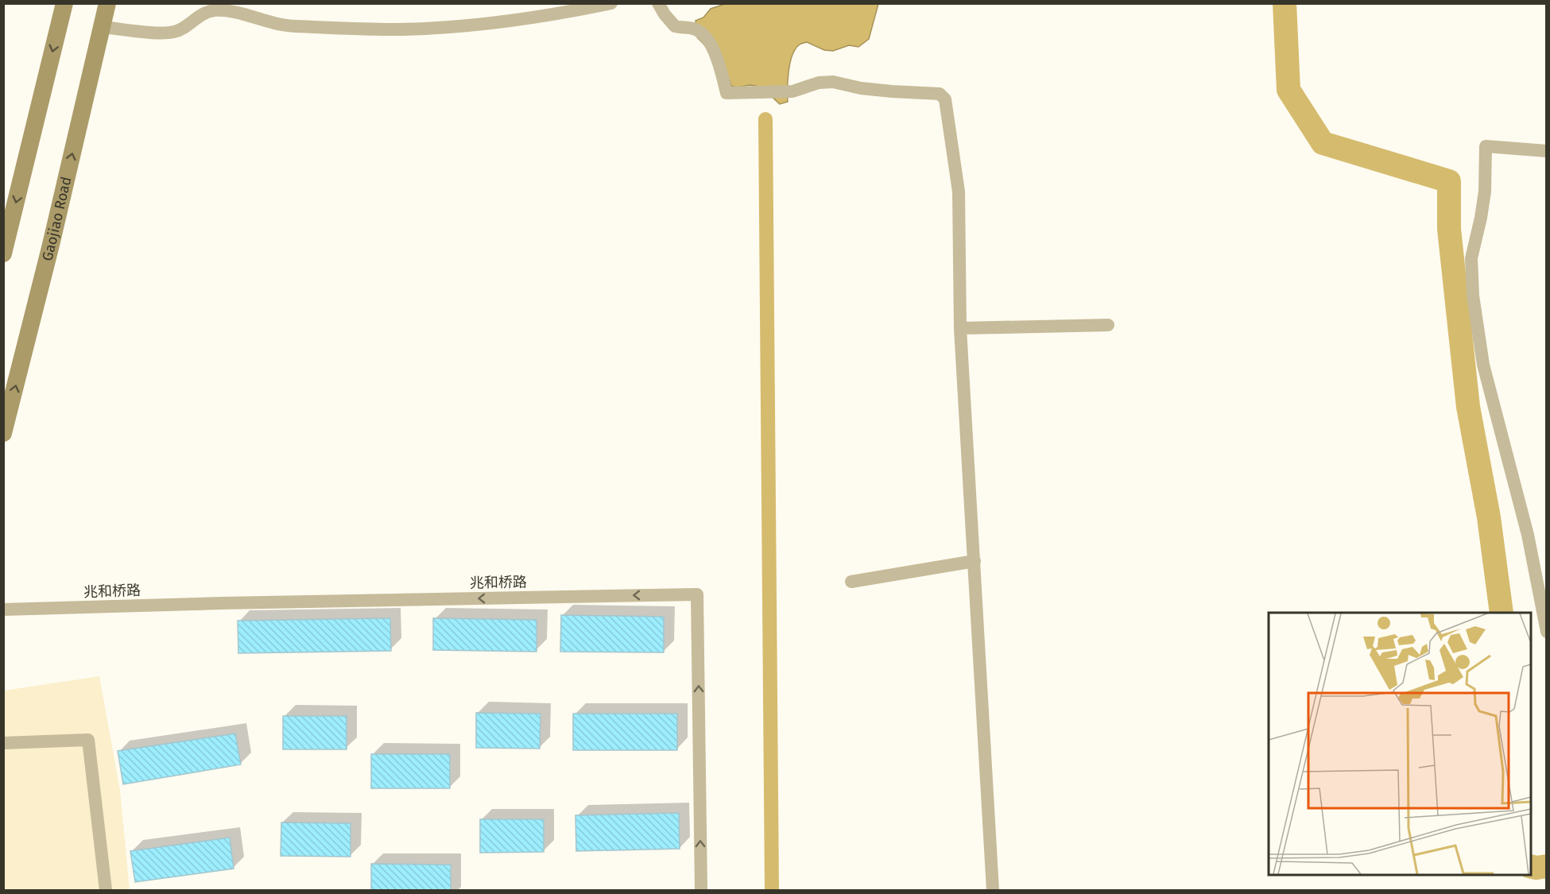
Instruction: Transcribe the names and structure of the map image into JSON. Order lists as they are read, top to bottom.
{
  "streets": {
    "main road": ["Gaojiao Road"],
    "street": ["兆和桥路"]
  }
}
